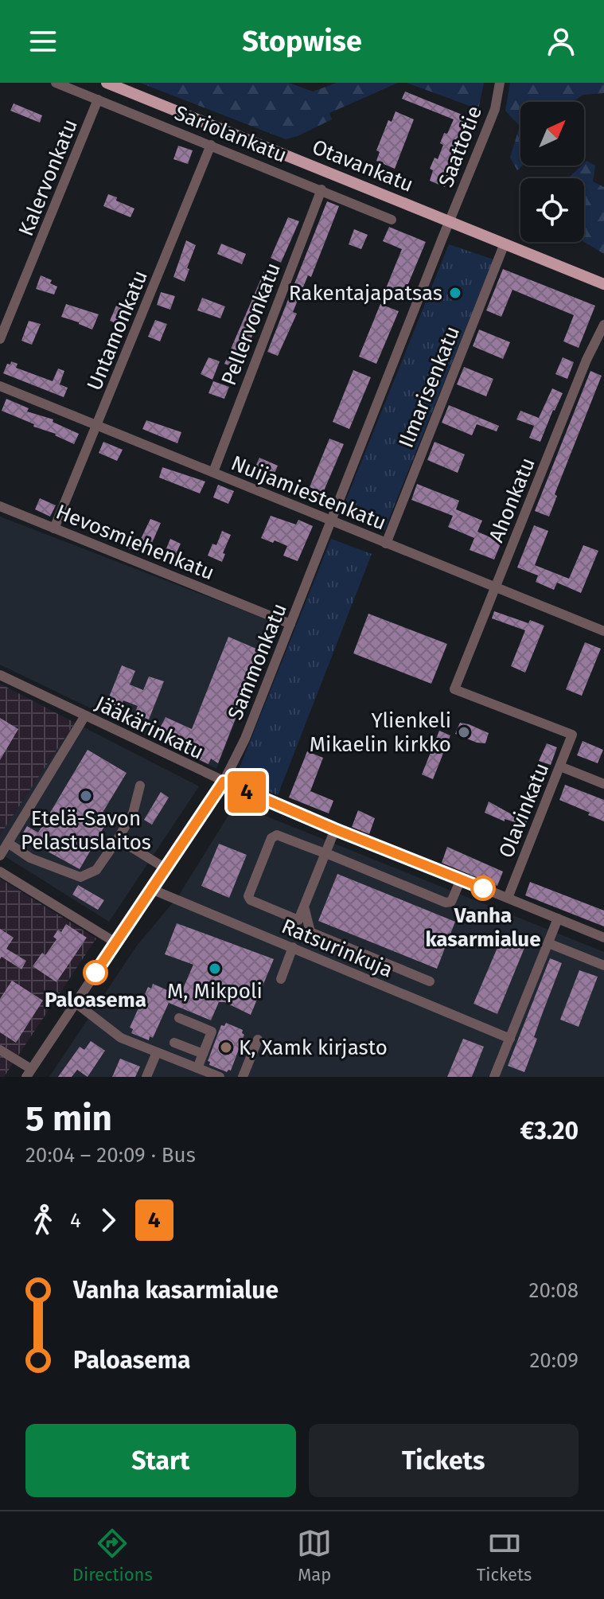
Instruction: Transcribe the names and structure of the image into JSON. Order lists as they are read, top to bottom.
{
  "streets": {
    "main road": ["Otavankatu"],
    "street": [
      "Sariolankatu",
      "Saattotie",
      "Kalervonkatu",
      "Pellervonkatu",
      "Untamonkatu",
      "Ilmarisenkatu",
      "Nuijamiestenkatu",
      "Ahonkatu",
      "Hevosmiehenkatu",
      "Sammonkatu",
      "Jääkärinkatu",
      "Olavinkatu",
      "Ratsurinkuja"
    ]
  },
  "crossings": [
    ["Sariolankatu", "Kalervonkatu"],
    ["Sariolankatu", "Pellervonkatu"],
    ["Sariolankatu", "Untamonkatu"],
    ["Saattotie", "Otavankatu"],
    ["Saattotie", "Sammonkatu"],
    ["Otavankatu", "Ilmarisenkatu"],
    ["Otavankatu", "Sammonkatu"],
    ["Pellervonkatu", "Nuijamiestenkatu"],
    ["Untamonkatu", "Nuijamiestenkatu"],
    ["Untamonkatu", "Hevosmiehenkatu"],
    ["Ilmarisenkatu", "Nuijamiestenkatu"],
    ["Nuijamiestenkatu", "Ahonkatu"],
    ["Nuijamiestenkatu", "Sammonkatu"],
    ["Ahonkatu", "Olavinkatu"],
    ["Hevosmiehenkatu", "Sammonkatu"],
    ["Sammonkatu", "Jääkärinkatu"],
    ["Sammonkatu", "Ratsurinkuja"],
    ["Jääkärinkatu", "Olavinkatu"]
  ],
  "places": [
    "Rakentajapatsas",
    "Ylienkeli Mikaelin kirkko",
    "Etelä-Savon Pelastuslaitos",
    "Vanha kasarmialue",
    "M, Mikpoli",
    "Paloasema",
    "K, Xamk kirjasto"
  ],
  "lines": ["bus line 4"],
  "north": "top right",
  "page": {
    "header": "Stopwise",
    "on_map": "4",
    "heading": ["5 min", "20:04 – 20:09 · Bus", "€3.20"],
    "legs": ["4", "4"],
    "list": [
      {
        "name": "Vanha kasarmialue",
        "value": "20:08"
      },
      {
        "name": "Paloasema",
        "value": "20:09"
      }
    ],
    "buttons": ["Start", "Tickets"],
    "tabs": ["Directions", "Map", "Tickets"]
  }
}
